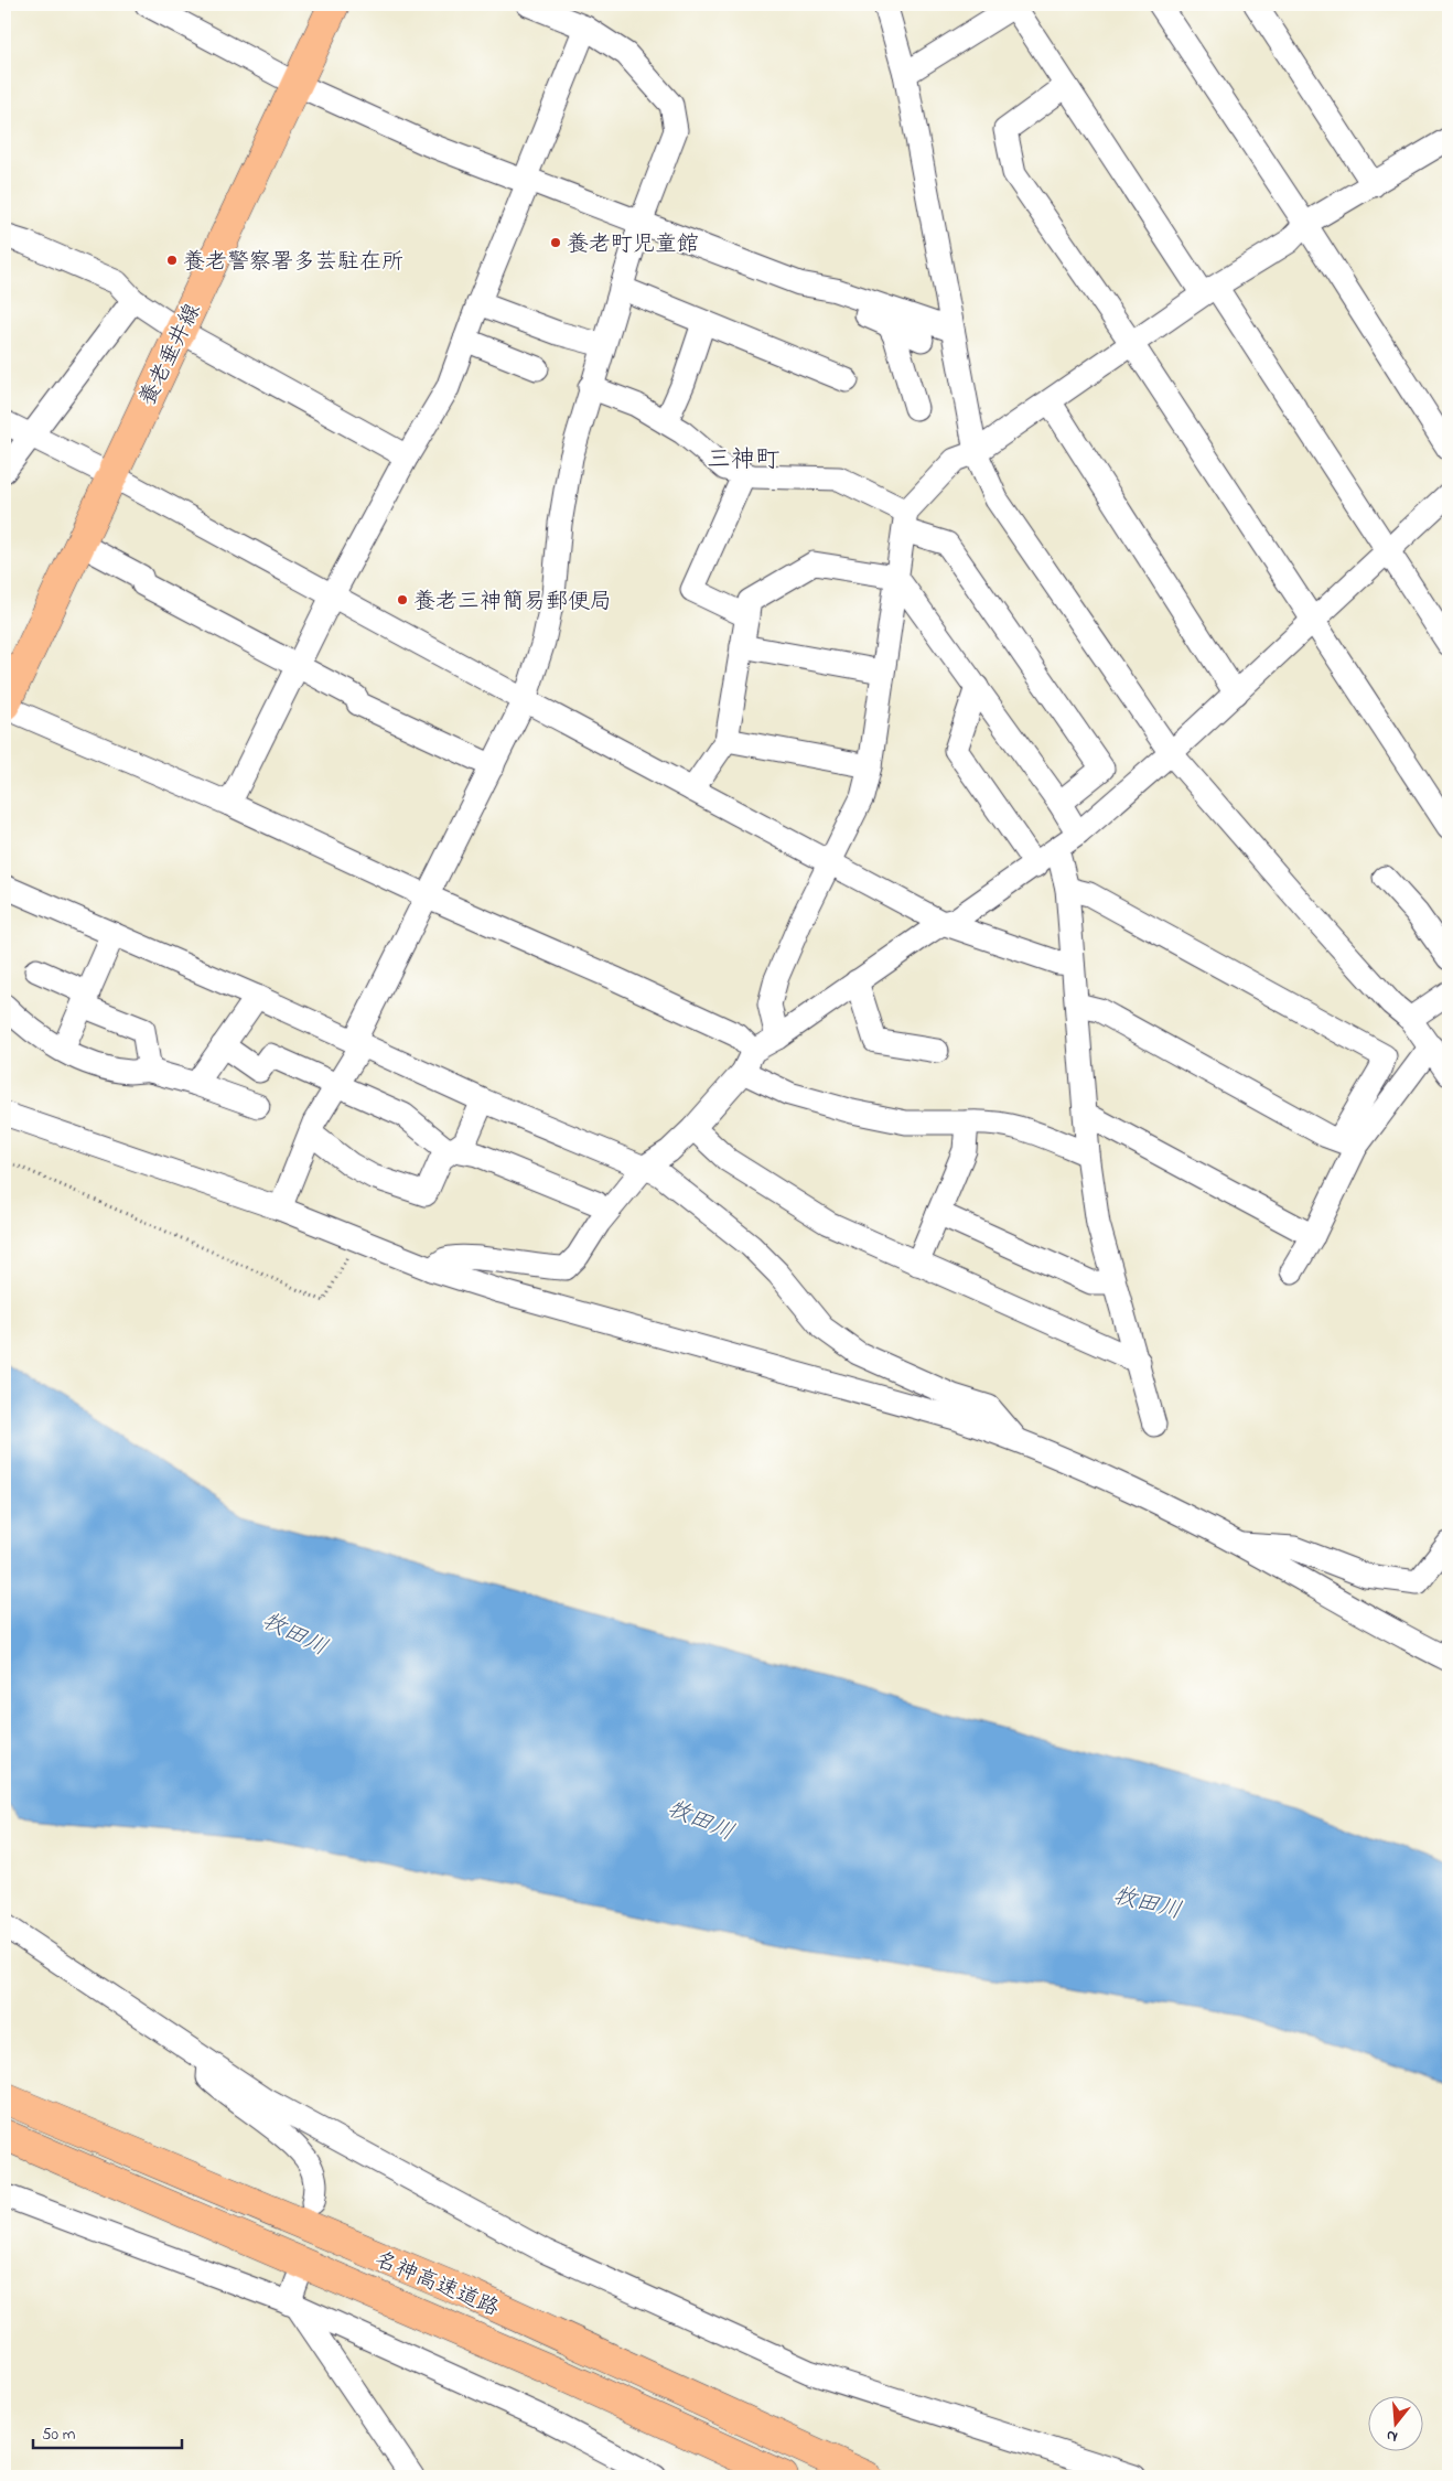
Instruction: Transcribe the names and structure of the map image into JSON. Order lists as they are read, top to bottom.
{
  "streets": {
    "main road": ["養老垂井線", "名神高速道路"]
  },
  "districts": ["三神町"],
  "water": ["牧田川"],
  "places": ["養老町児童館", "養老警察署多芸駐在所", "養老三神簡易郵便局"],
  "scale_bar": "50 m",
  "north": "bottom"
}
